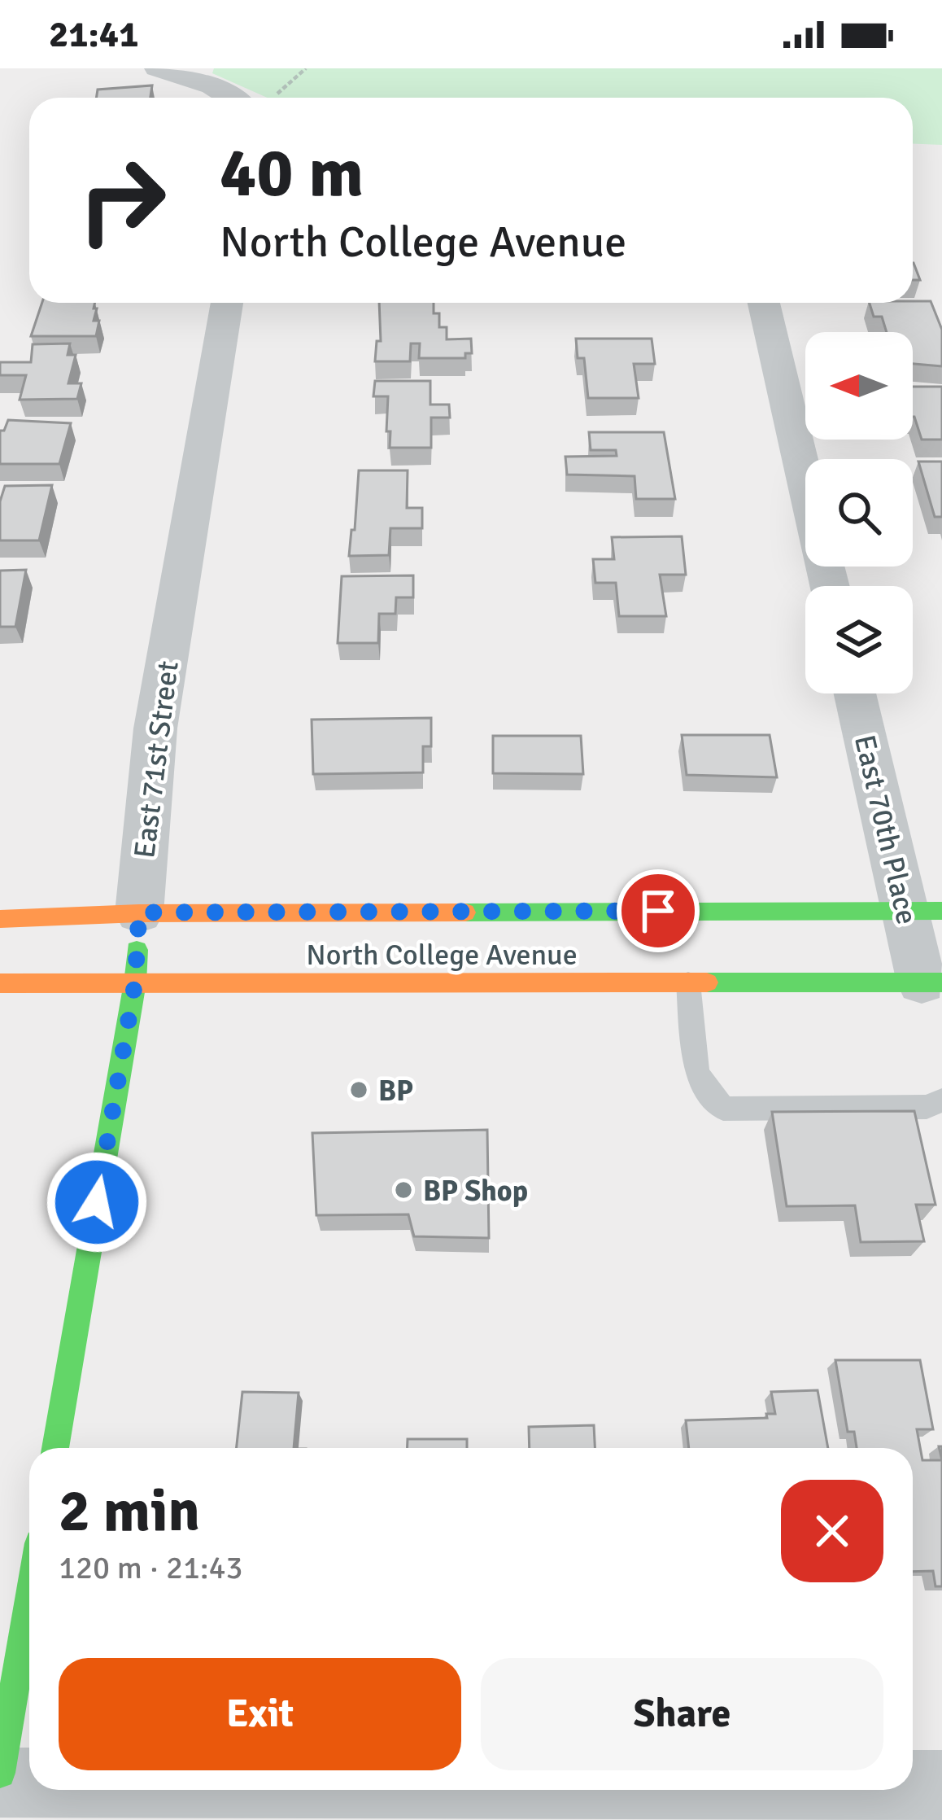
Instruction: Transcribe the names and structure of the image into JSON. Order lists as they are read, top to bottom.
{
  "streets": {
    "main road": ["East 71st Street", "North College Avenue"],
    "street": ["East 70th Place"]
  },
  "crossings": [
    ["East 71st Street", "North College Avenue"],
    ["East 70th Place", "North College Avenue"]
  ],
  "places": ["BP", "BP Shop"],
  "north": "left",
  "page": {
    "status": "21:41",
    "turn": ["40 m", "North College Avenue"],
    "heading": ["2 min", "120 m · 21:43"],
    "buttons": ["Exit", "Share"]
  }
}
